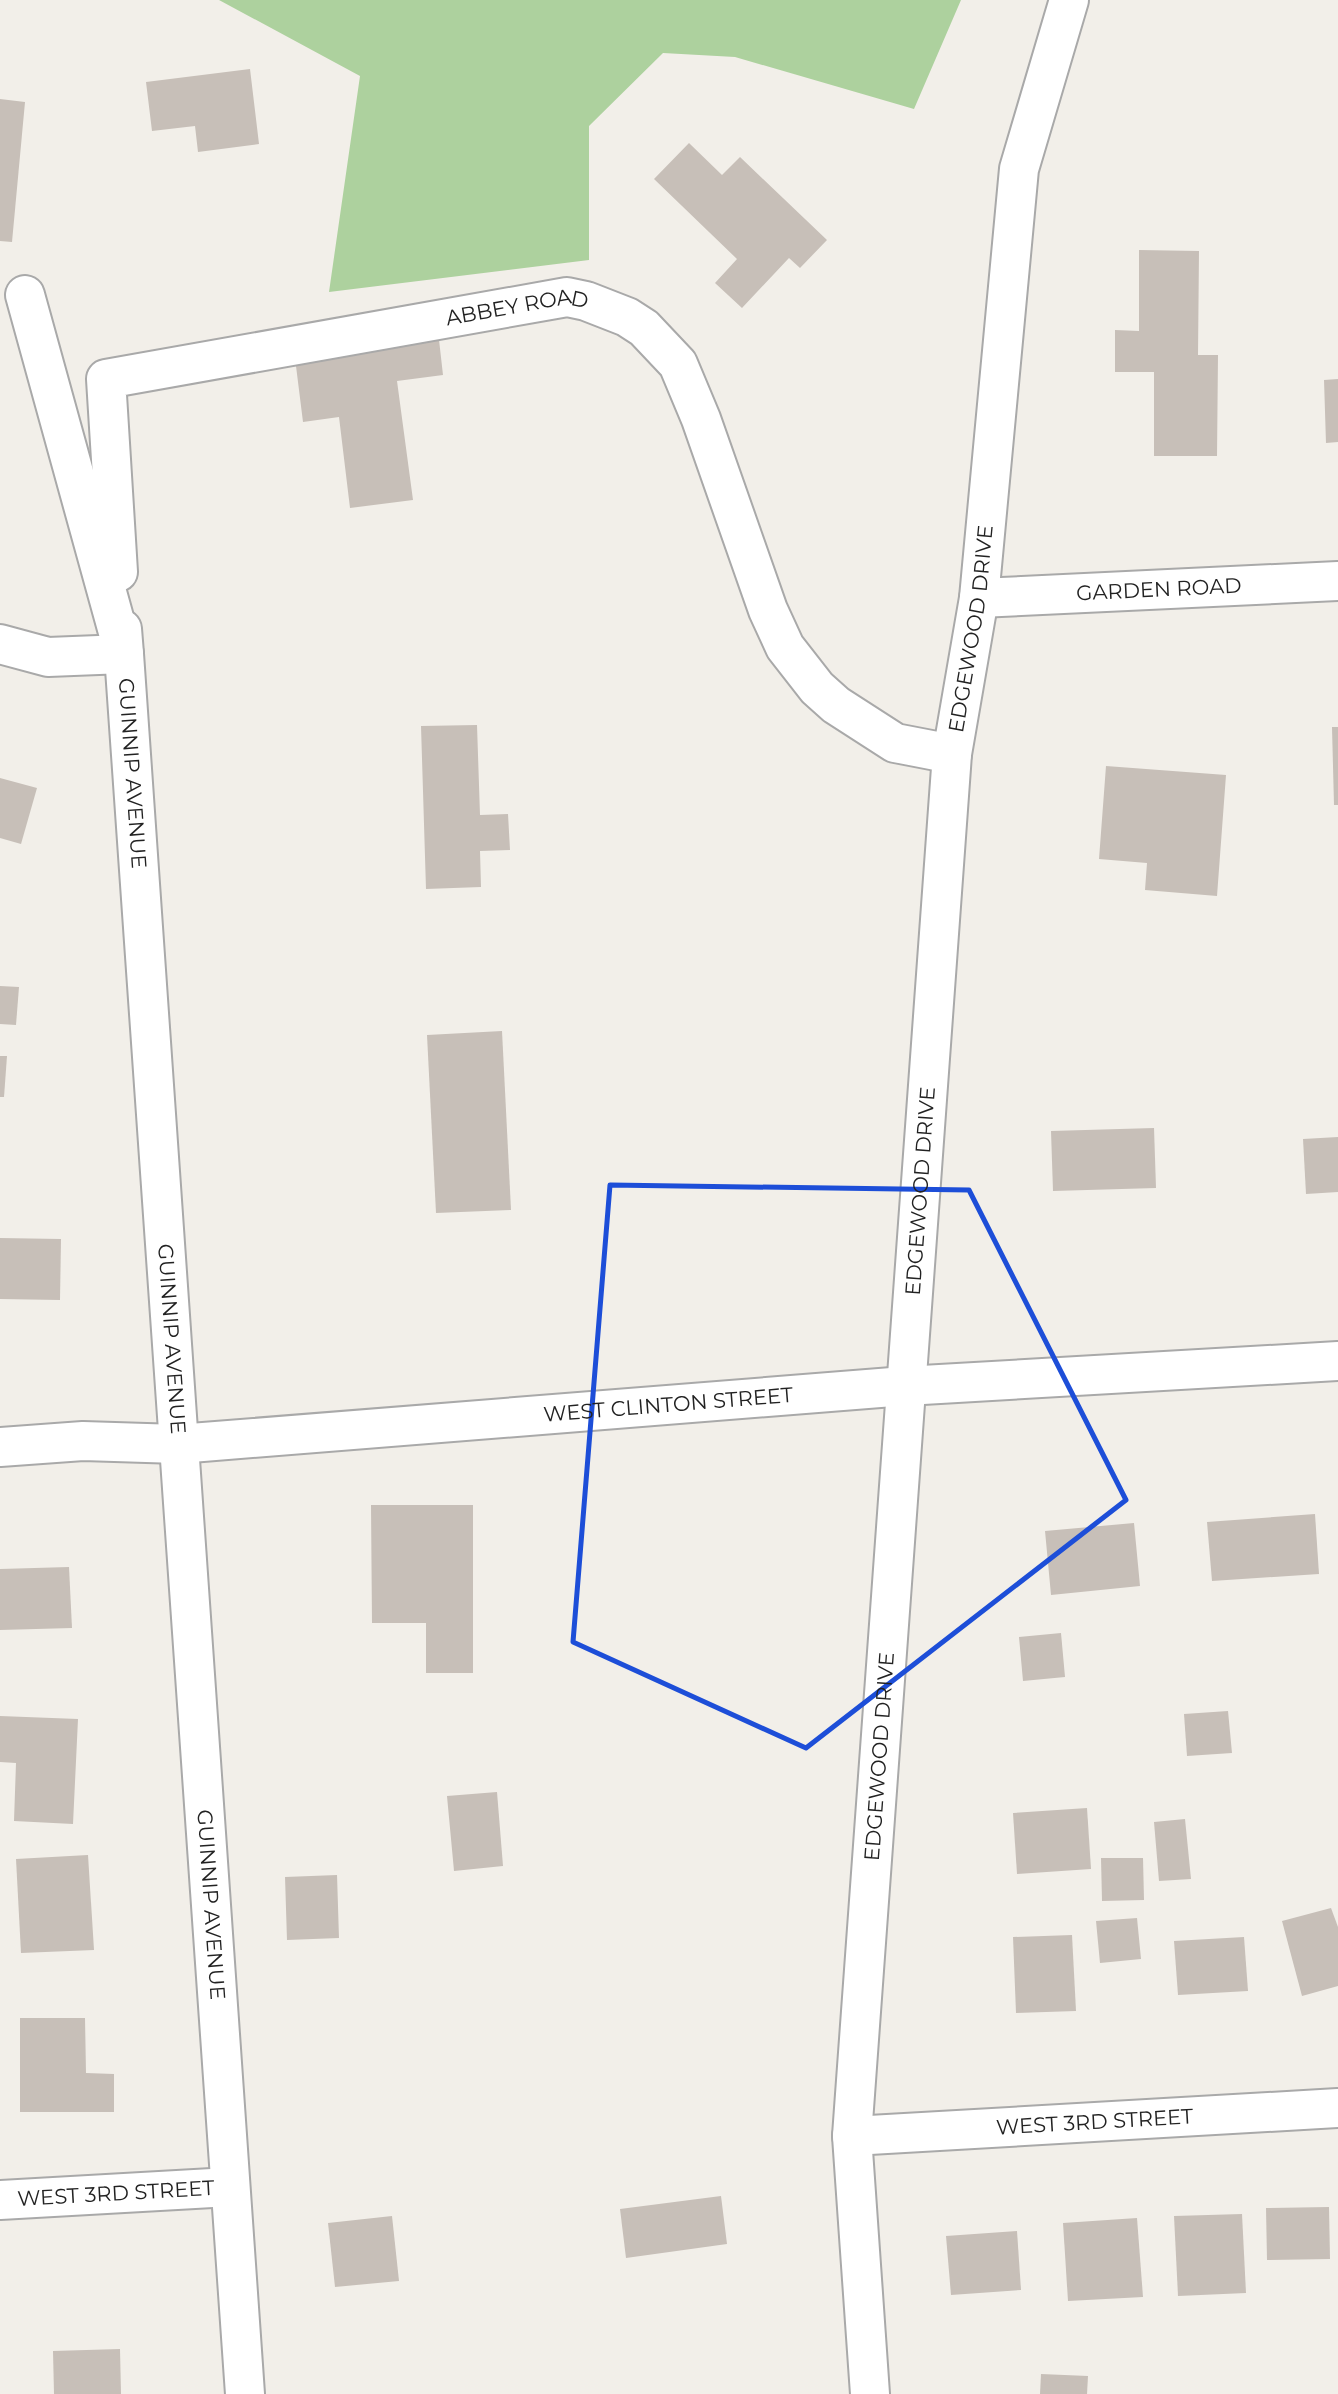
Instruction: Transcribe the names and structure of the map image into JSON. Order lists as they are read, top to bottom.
{
  "streets": {
    "street": [
      "ABBEY ROAD",
      "GARDEN ROAD",
      "EDGEWOOD DRIVE",
      "GUINNIP AVENUE",
      "WEST CLINTON STREET",
      "WEST 3RD STREET"
    ]
  },
  "crossings": [
    ["ABBEY ROAD", "EDGEWOOD DRIVE"],
    ["ABBEY ROAD", "GUINNIP AVENUE"],
    ["GARDEN ROAD", "EDGEWOOD DRIVE"],
    ["EDGEWOOD DRIVE", "WEST CLINTON STREET"],
    ["EDGEWOOD DRIVE", "WEST 3RD STREET"],
    ["GUINNIP AVENUE", "WEST CLINTON STREET"],
    ["GUINNIP AVENUE", "WEST 3RD STREET"]
  ]
}
